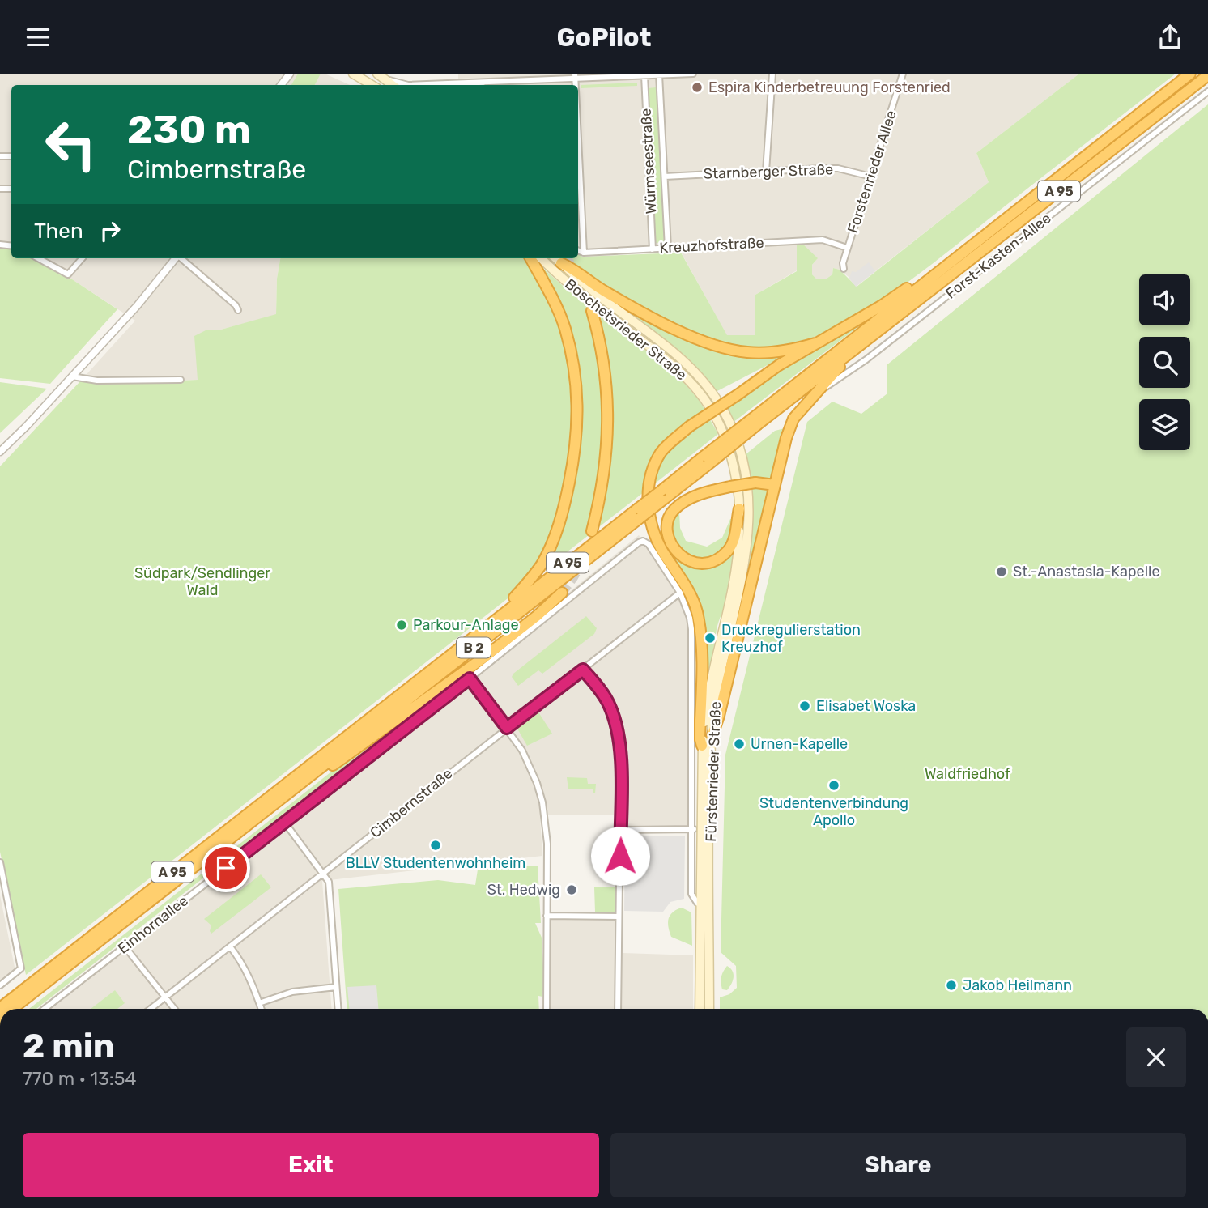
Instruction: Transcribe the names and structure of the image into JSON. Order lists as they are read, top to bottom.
{
  "streets": {
    "highway": ["A 95", "B 2"],
    "main road": ["Boschetsrieder Straße", "Fürstenrieder Straße"],
    "street": [
      "Würmseestraße",
      "Starnberger Straße",
      "Forstenrieder Allee",
      "Kreuzhofstraße",
      "Forst-Kasten-Allee",
      "Cimbernstraße",
      "Einhornallee"
    ]
  },
  "crossings": [
    ["Würmseestraße", "Starnberger Straße"],
    ["Würmseestraße", "Kreuzhofstraße"],
    ["Starnberger Straße", "Forstenrieder Allee"],
    ["Forstenrieder Allee", "Kreuzhofstraße"],
    ["A 95", "B 2"],
    ["Boschetsrieder Straße", "Fürstenrieder Straße"],
    ["Fürstenrieder Straße", "Cimbernstraße"],
    ["Fürstenrieder Straße", "Einhornallee"]
  ],
  "parks": ["Südpark/Sendlinger Wald", "Waldfriedhof"],
  "places": [
    "Espira Kinderbetreuung Forstenried",
    "St.-Anastasia-Kapelle",
    "Parkour-Anlage",
    "Druckregulierstation Kreuzhof",
    "Elisabet Woska",
    "Urnen-Kapelle",
    "Studentenverbindung Apollo",
    "BLLV Studentenwohnheim",
    "St. Hedwig",
    "Jakob Heilmann"
  ],
  "page": {
    "header": "GoPilot",
    "turn": ["230 m", "Cimbernstraße"],
    "then": "Then",
    "heading": ["2 min", "770 m · 13:54"],
    "buttons": ["Exit", "Share"]
  }
}
